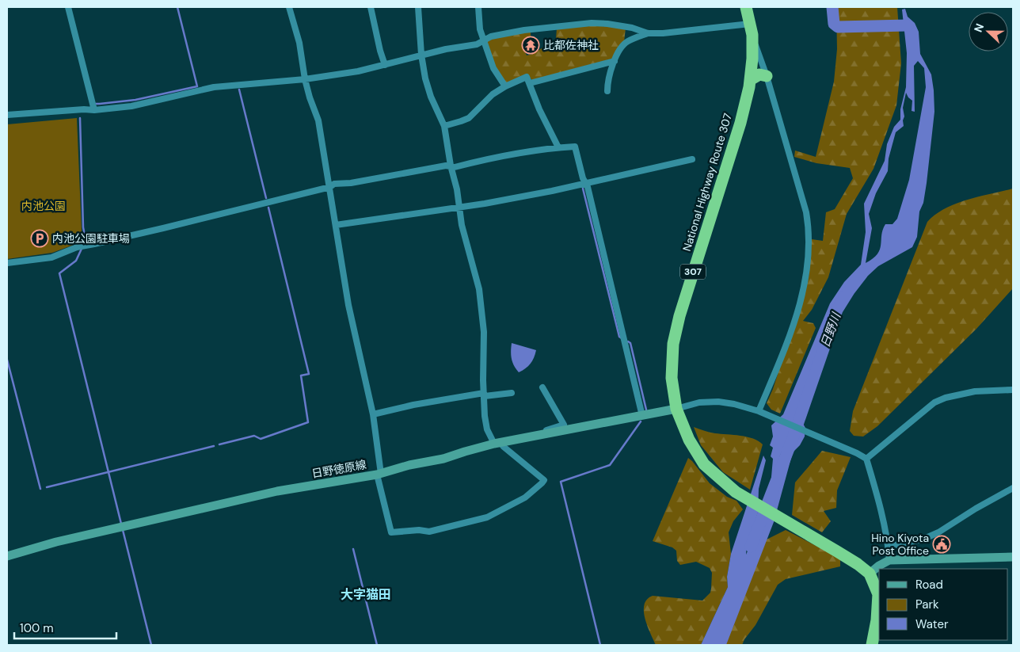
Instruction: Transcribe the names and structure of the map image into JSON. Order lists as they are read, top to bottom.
{
  "streets": {
    "highway": ["National Highway Route 307", "307"],
    "main road": ["日野徳原線"]
  },
  "crossings": [
    ["National Highway Route 307", "日野徳原線"]
  ],
  "districts": ["大字猫田"],
  "water": ["日野川"],
  "parks": ["内池公園"],
  "places": {
    "temple": ["比都佐神社"],
    "parking": ["内池公園駐車場"],
    "public building": ["Hino Kiyota Post Office"]
  },
  "legend": ["Road", "Park", "Water"],
  "scale_bar": "100 m",
  "north": "left"
}
